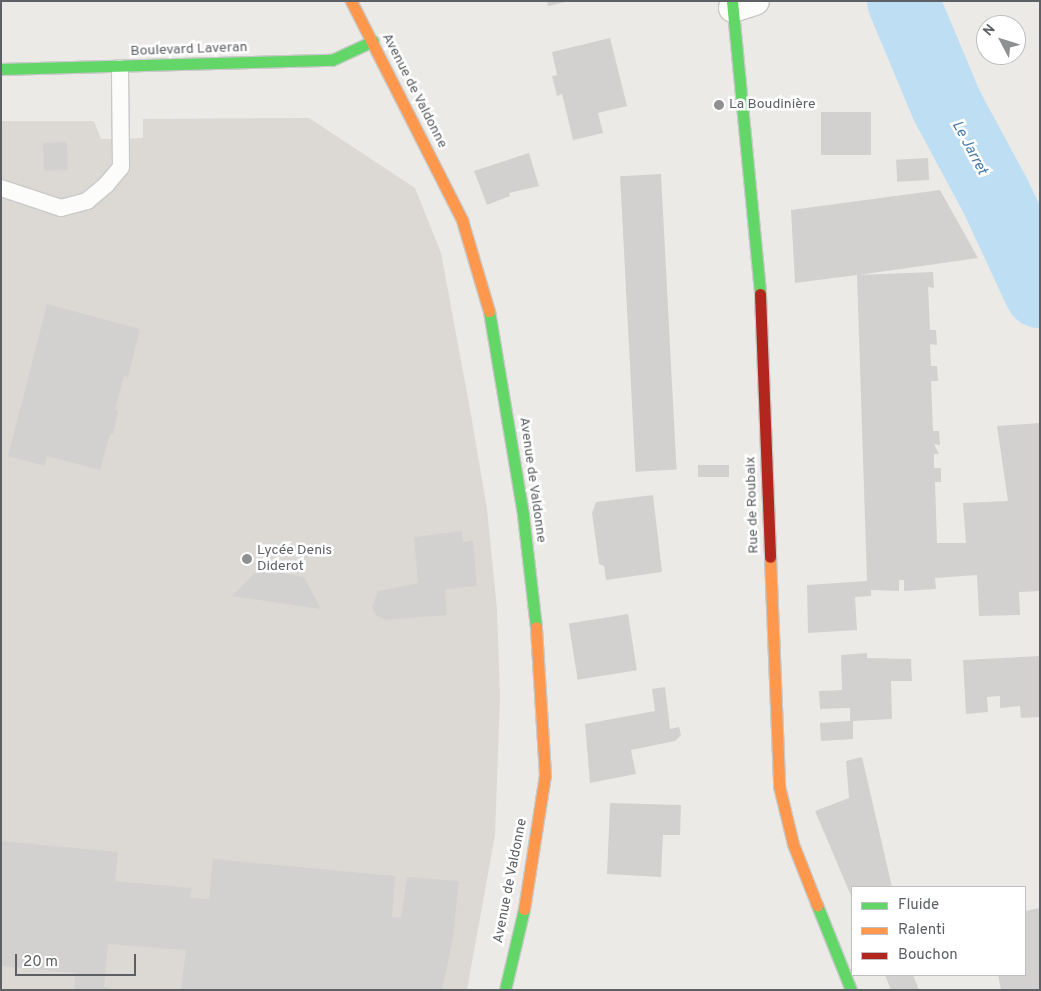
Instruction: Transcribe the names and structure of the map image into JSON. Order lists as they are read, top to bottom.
{
  "streets": {
    "street": ["Boulevard Laveran", "Avenue de Valdonne", "Rue de Roubaix"]
  },
  "crossings": [
    ["Boulevard Laveran", "Avenue de Valdonne"]
  ],
  "water": ["Le Jarret"],
  "places": ["La Boudinière", "Lycée Denis Diderot"],
  "legend": ["Fluide", "Ralenti", "Bouchon"],
  "scale_bar": "20 m",
  "north": "top left"
}
